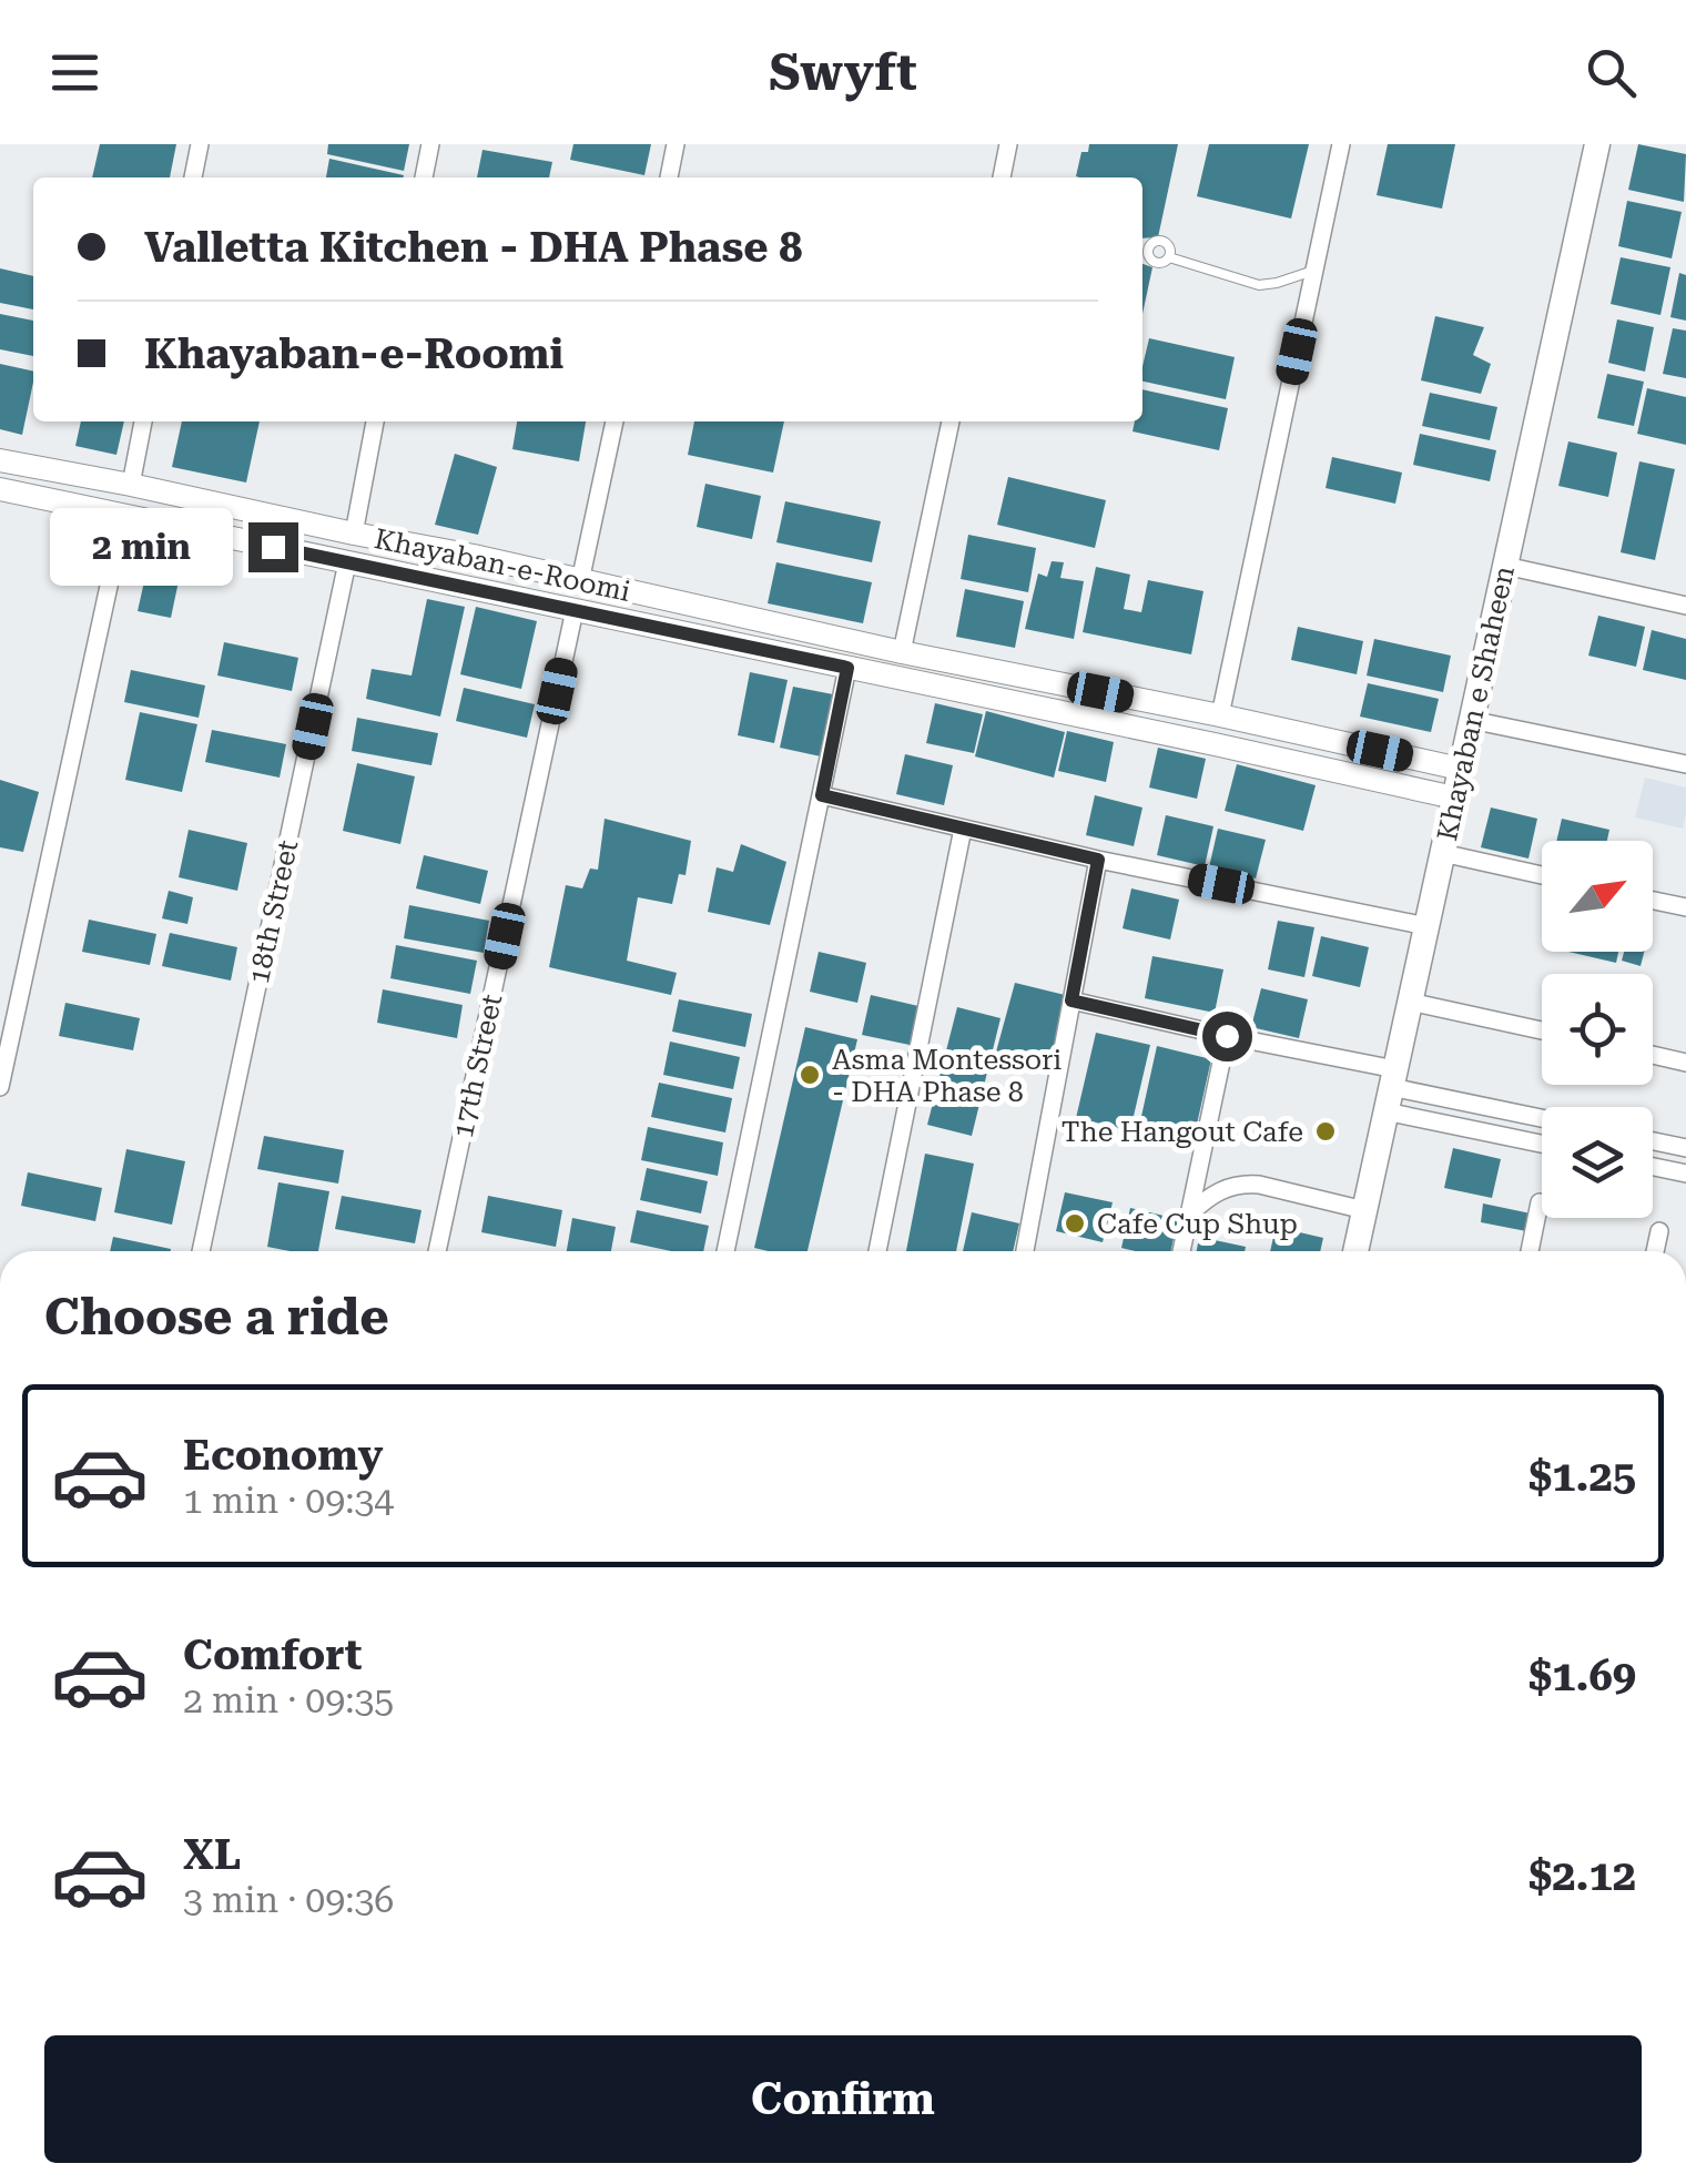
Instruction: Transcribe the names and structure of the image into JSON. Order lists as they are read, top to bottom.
{
  "streets": {
    "main road": ["Khayaban e Shaheen"],
    "street": ["Khayaban-e-Roomi", "18th Street", "17th Street"]
  },
  "crossings": [
    ["Khayaban-e-Roomi", "Khayaban e Shaheen"],
    ["Khayaban-e-Roomi", "18th Street"],
    ["Khayaban-e-Roomi", "17th Street"]
  ],
  "places": ["Asma Montessori - DHA Phase 8", "The Hangout Cafe", "Cafe Cup Shup"],
  "north": "top right",
  "page": {
    "header": "Swyft",
    "banner": ["Valletta Kitchen - DHA Phase 8", "Khayaban-e-Roomi"],
    "bubble": "2 min",
    "heading": "Choose a ride",
    "list": [
      {
        "name": "Economy",
        "note": "1 min · 09:34",
        "value": "$1.25"
      },
      {
        "name": "Comfort",
        "note": "2 min · 09:35",
        "value": "$1.69"
      },
      {
        "name": "XL",
        "note": "3 min · 09:36",
        "value": "$2.12"
      }
    ],
    "buttons": "Confirm"
  }
}
